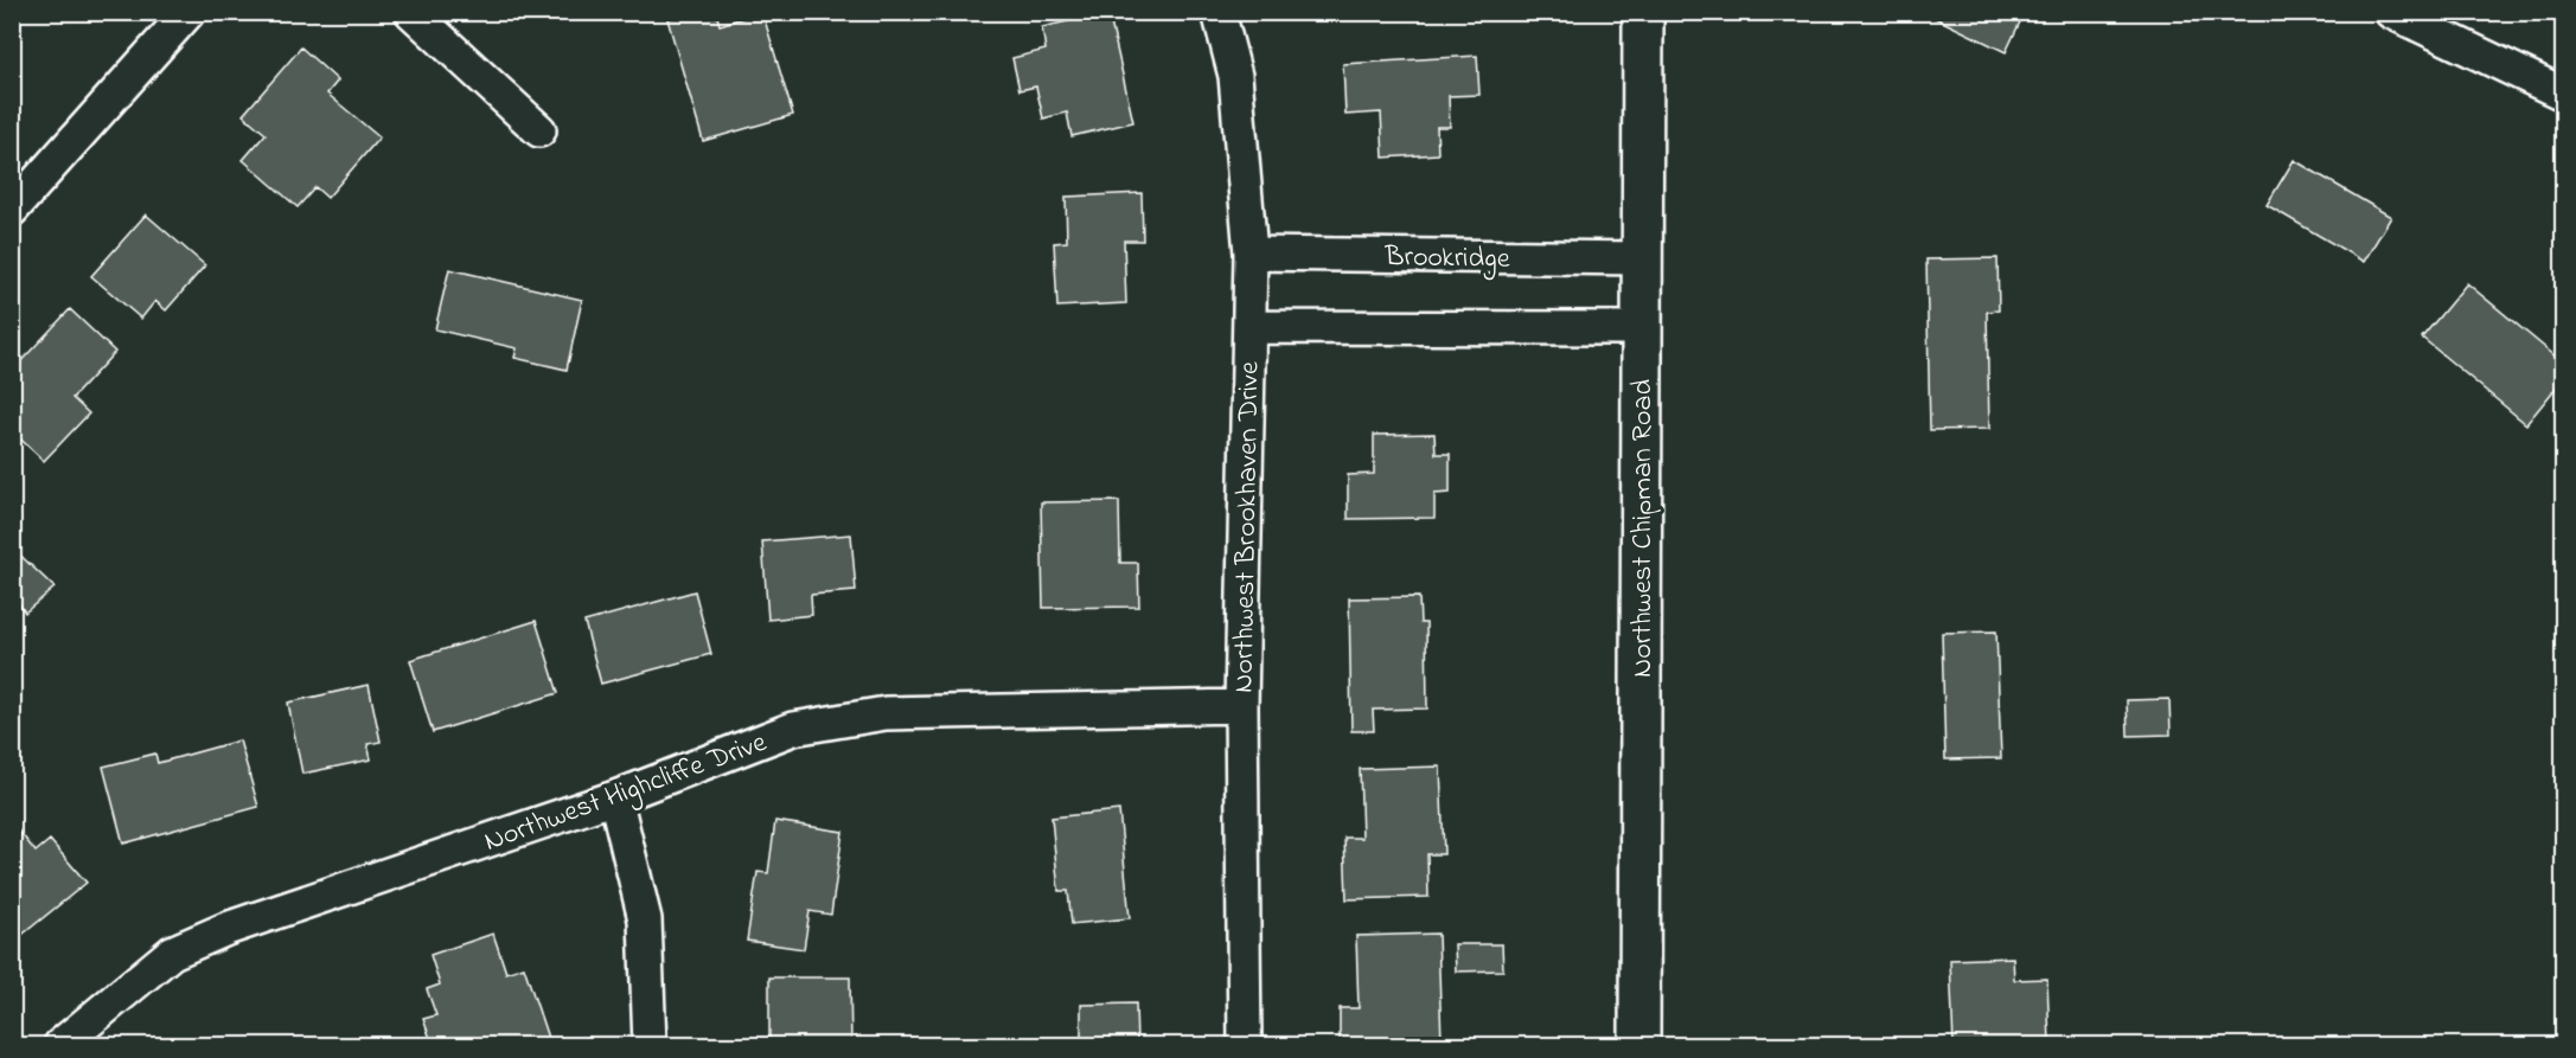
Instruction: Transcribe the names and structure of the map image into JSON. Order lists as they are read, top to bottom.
{
  "streets": {
    "main road": ["Northwest Chipman Road"],
    "street": ["Brookridge", "Northwest Brookhaven Drive", "Northwest Highcliffe Drive"]
  },
  "crossings": [
    ["Brookridge", "Northwest Brookhaven Drive"],
    ["Brookridge", "Northwest Chipman Road"],
    ["Northwest Brookhaven Drive", "Northwest Highcliffe Drive"]
  ]
}
